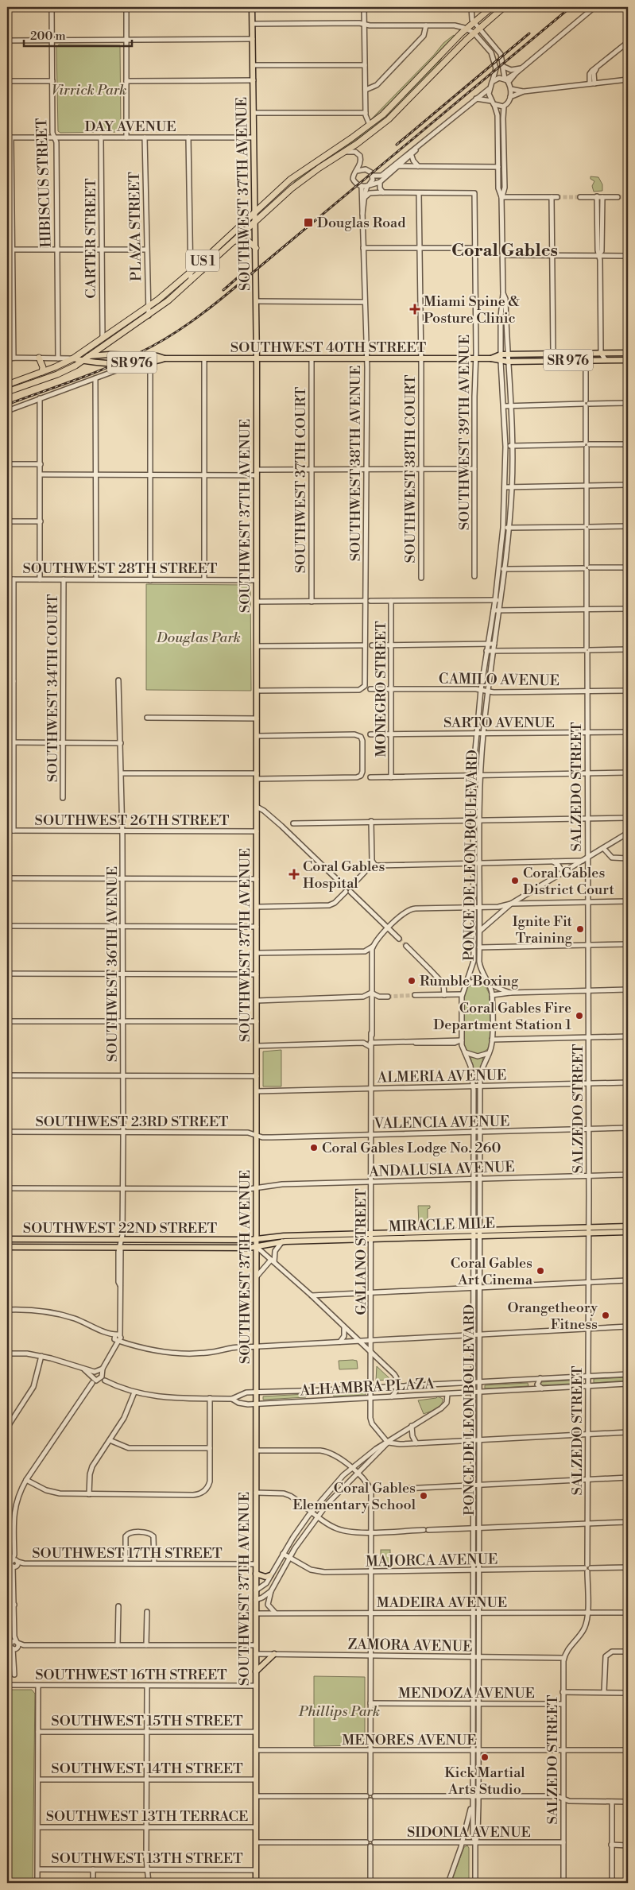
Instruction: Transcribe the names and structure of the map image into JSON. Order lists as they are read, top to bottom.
{
  "streets": {
    "highway": ["US 1"],
    "main road": [
      "SOUTHWEST 37TH AVENUE",
      "SOUTHWEST 40TH STREET",
      "SR 976",
      "MIRACLE MILE",
      "SOUTHWEST 22ND STREET"
    ],
    "street": [
      "DAY AVENUE",
      "HIBISCUS STREET",
      "PLAZA STREET",
      "CARTER STREET",
      "SOUTHWEST 39TH AVENUE",
      "SOUTHWEST 38TH AVENUE",
      "SOUTHWEST 38TH COURT",
      "SOUTHWEST 37TH COURT",
      "SOUTHWEST 28TH STREET",
      "CAMILO AVENUE",
      "SOUTHWEST 34TH COURT",
      "MONEGRO STREET",
      "SARTO AVENUE",
      "SALZEDO STREET",
      "SOUTHWEST 26TH STREET",
      "PONCE DE LEON BOULEVARD",
      "SOUTHWEST 36TH AVENUE",
      "ALMERIA AVENUE",
      "SOUTHWEST 23RD STREET",
      "VALENCIA AVENUE",
      "ANDALUSIA AVENUE",
      "GALIANO STREET",
      "ALHAMBRA PLAZA",
      "SOUTHWEST 17TH STREET",
      "MAJORCA AVENUE",
      "MADEIRA AVENUE",
      "ZAMORA AVENUE",
      "SOUTHWEST 16TH STREET",
      "MENDOZA AVENUE",
      "SOUTHWEST 15TH STREET",
      "MENORES AVENUE",
      "SOUTHWEST 14TH STREET",
      "SOUTHWEST 13TH TERRACE",
      "SIDONIA AVENUE",
      "SOUTHWEST 13TH STREET"
    ]
  },
  "crossings": [
    ["DAY AVENUE", "HIBISCUS STREET"],
    ["DAY AVENUE", "SOUTHWEST 37TH AVENUE"],
    ["DAY AVENUE", "PLAZA STREET"],
    ["DAY AVENUE", "CARTER STREET"],
    ["SOUTHWEST 37TH AVENUE", "US 1"],
    ["SOUTHWEST 37TH AVENUE", "SOUTHWEST 40TH STREET"],
    ["SOUTHWEST 37TH AVENUE", "SOUTHWEST 38TH AVENUE"],
    ["SOUTHWEST 37TH AVENUE", "SOUTHWEST 28TH STREET"],
    ["SOUTHWEST 37TH AVENUE", "SOUTHWEST 26TH STREET"],
    ["SOUTHWEST 37TH AVENUE", "ALMERIA AVENUE"],
    ["SOUTHWEST 37TH AVENUE", "SOUTHWEST 23RD STREET"],
    ["SOUTHWEST 37TH AVENUE", "VALENCIA AVENUE"],
    ["SOUTHWEST 37TH AVENUE", "ANDALUSIA AVENUE"],
    ["SOUTHWEST 37TH AVENUE", "MIRACLE MILE"],
    ["SOUTHWEST 37TH AVENUE", "SOUTHWEST 22ND STREET"],
    ["SOUTHWEST 37TH AVENUE", "ALHAMBRA PLAZA"],
    ["SOUTHWEST 37TH AVENUE", "SOUTHWEST 17TH STREET"],
    ["SOUTHWEST 37TH AVENUE", "MADEIRA AVENUE"],
    ["SOUTHWEST 37TH AVENUE", "ZAMORA AVENUE"],
    ["SOUTHWEST 37TH AVENUE", "SOUTHWEST 16TH STREET"],
    ["SOUTHWEST 37TH AVENUE", "SOUTHWEST 15TH STREET"],
    ["SOUTHWEST 37TH AVENUE", "MENORES AVENUE"],
    ["SOUTHWEST 37TH AVENUE", "SOUTHWEST 14TH STREET"],
    ["SOUTHWEST 37TH AVENUE", "SOUTHWEST 13TH TERRACE"],
    ["SOUTHWEST 37TH AVENUE", "SOUTHWEST 13TH STREET"],
    ["PLAZA STREET", "US 1"],
    ["CARTER STREET", "US 1"],
    ["US 1", "SOUTHWEST 40TH STREET"],
    ["SOUTHWEST 40TH STREET", "SOUTHWEST 39TH AVENUE"],
    ["SOUTHWEST 40TH STREET", "SOUTHWEST 38TH AVENUE"],
    ["SOUTHWEST 40TH STREET", "SOUTHWEST 38TH COURT"],
    ["SOUTHWEST 40TH STREET", "SOUTHWEST 37TH COURT"],
    ["SOUTHWEST 40TH STREET", "SALZEDO STREET"],
    ["SOUTHWEST 40TH STREET", "PONCE DE LEON BOULEVARD"],
    ["SOUTHWEST 39TH AVENUE", "SOUTHWEST 38TH COURT"],
    ["SOUTHWEST 28TH STREET", "SOUTHWEST 34TH COURT"],
    ["CAMILO AVENUE", "MONEGRO STREET"],
    ["CAMILO AVENUE", "SALZEDO STREET"],
    ["CAMILO AVENUE", "PONCE DE LEON BOULEVARD"],
    ["MONEGRO STREET", "SARTO AVENUE"],
    ["SARTO AVENUE", "SALZEDO STREET"],
    ["SARTO AVENUE", "PONCE DE LEON BOULEVARD"],
    ["SALZEDO STREET", "ALMERIA AVENUE"],
    ["SALZEDO STREET", "VALENCIA AVENUE"],
    ["SALZEDO STREET", "ANDALUSIA AVENUE"],
    ["SALZEDO STREET", "MIRACLE MILE"],
    ["SALZEDO STREET", "ALHAMBRA PLAZA"],
    ["SALZEDO STREET", "MAJORCA AVENUE"],
    ["SALZEDO STREET", "MADEIRA AVENUE"],
    ["SALZEDO STREET", "ZAMORA AVENUE"],
    ["SALZEDO STREET", "MENDOZA AVENUE"],
    ["SALZEDO STREET", "MENORES AVENUE"],
    ["SALZEDO STREET", "SIDONIA AVENUE"],
    ["SOUTHWEST 26TH STREET", "SOUTHWEST 36TH AVENUE"],
    ["PONCE DE LEON BOULEVARD", "ALMERIA AVENUE"],
    ["PONCE DE LEON BOULEVARD", "VALENCIA AVENUE"],
    ["PONCE DE LEON BOULEVARD", "ANDALUSIA AVENUE"],
    ["PONCE DE LEON BOULEVARD", "MIRACLE MILE"],
    ["PONCE DE LEON BOULEVARD", "ALHAMBRA PLAZA"],
    ["PONCE DE LEON BOULEVARD", "MAJORCA AVENUE"],
    ["PONCE DE LEON BOULEVARD", "MADEIRA AVENUE"],
    ["PONCE DE LEON BOULEVARD", "ZAMORA AVENUE"],
    ["PONCE DE LEON BOULEVARD", "MENDOZA AVENUE"],
    ["PONCE DE LEON BOULEVARD", "MENORES AVENUE"],
    ["PONCE DE LEON BOULEVARD", "SIDONIA AVENUE"],
    ["SOUTHWEST 36TH AVENUE", "SOUTHWEST 23RD STREET"],
    ["SOUTHWEST 36TH AVENUE", "ANDALUSIA AVENUE"],
    ["SOUTHWEST 36TH AVENUE", "SOUTHWEST 22ND STREET"],
    ["ALMERIA AVENUE", "GALIANO STREET"],
    ["SOUTHWEST 23RD STREET", "VALENCIA AVENUE"],
    ["VALENCIA AVENUE", "GALIANO STREET"],
    ["ANDALUSIA AVENUE", "GALIANO STREET"],
    ["MIRACLE MILE", "SOUTHWEST 22ND STREET"],
    ["MIRACLE MILE", "GALIANO STREET"],
    ["GALIANO STREET", "ALHAMBRA PLAZA"]
  ],
  "districts": ["Coral Gables"],
  "parks": ["Virrick Park", "Douglas Park", "Phillips Park"],
  "places": {
    "transit": ["Douglas Road"],
    "health": ["Miami Spine & Posture Clinic", "Coral Gables Hospital"],
    "other": [
      "Coral Gables District Court",
      "Ignite Fit Training",
      "Rumble Boxing",
      "Coral Gables Fire Department Station 1",
      "Coral Gables Lodge No. 260",
      "Coral Gables Art Cinema",
      "Orangetheory Fitness",
      "Coral Gables Elementary School",
      "Kick Martial Arts Studio"
    ]
  },
  "scale_bar": "200 m"
}
